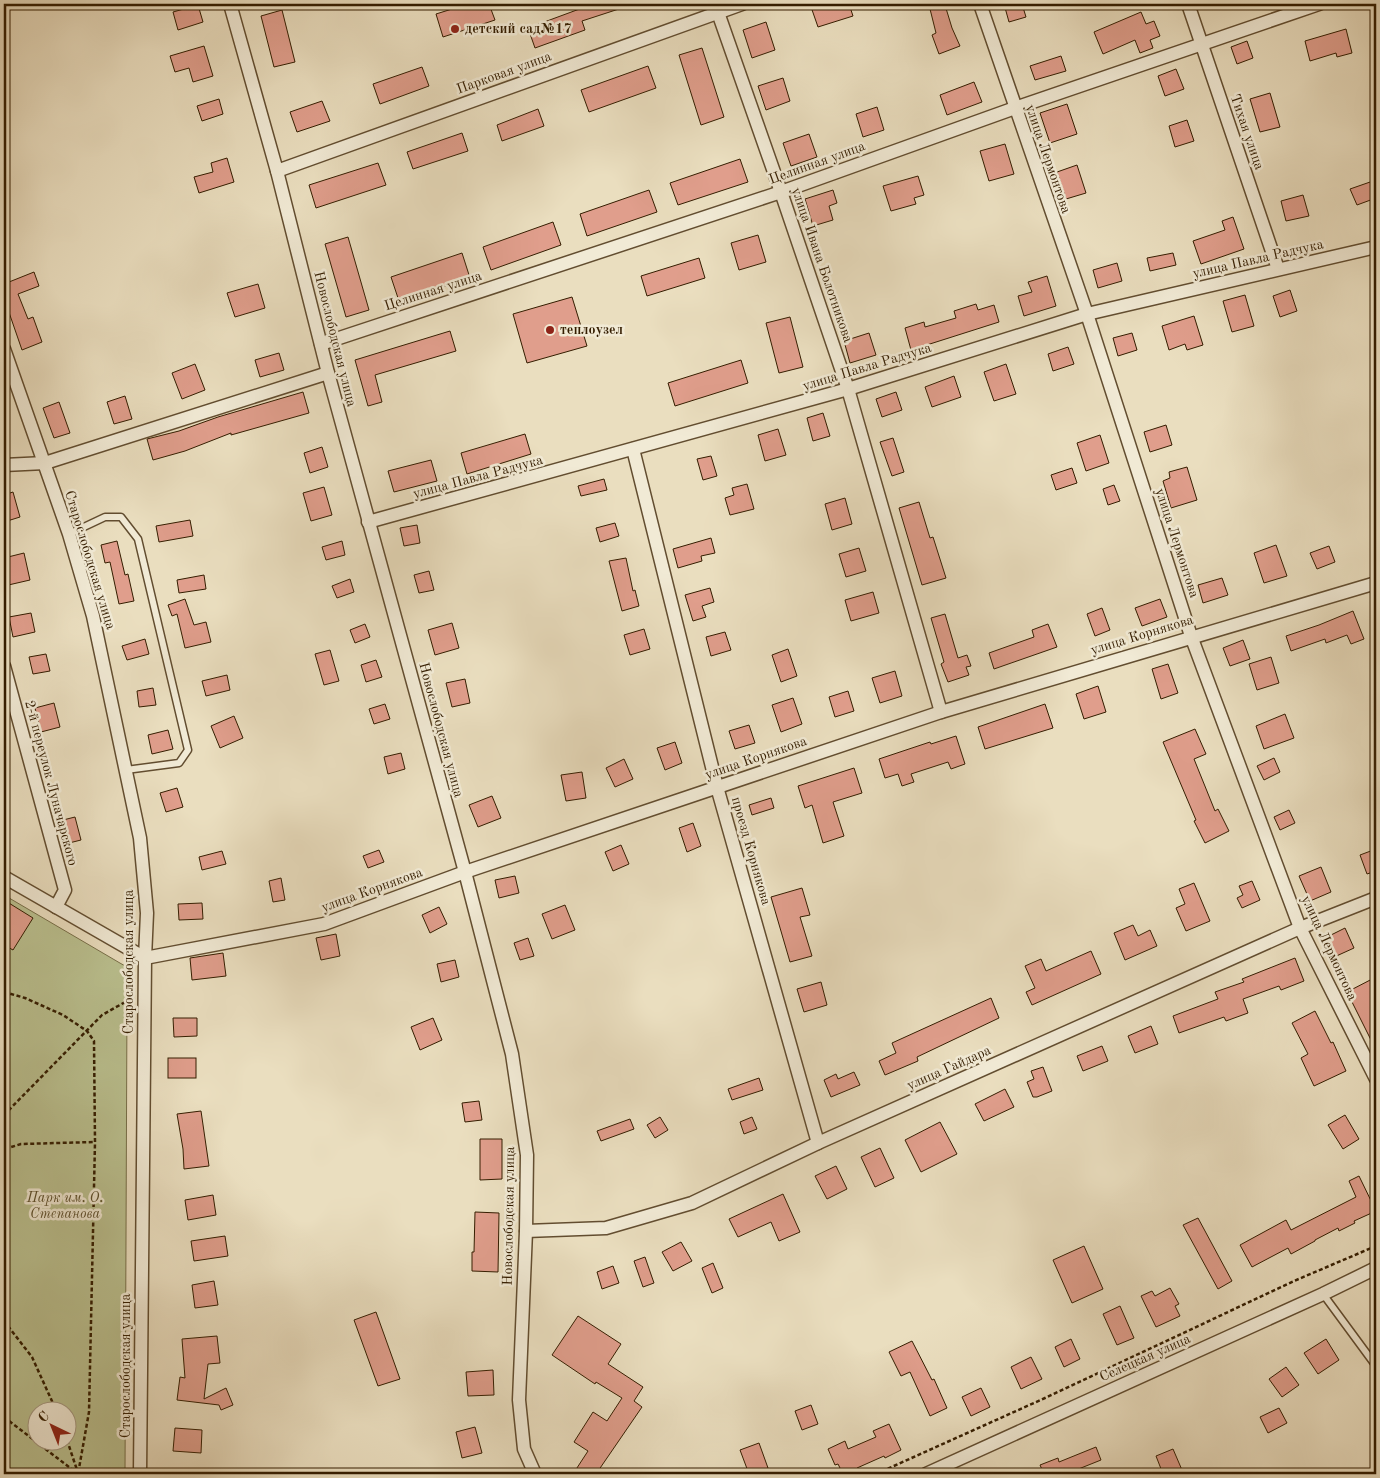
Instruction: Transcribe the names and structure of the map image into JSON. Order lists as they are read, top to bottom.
{
  "streets": {
    "street": [
      "Парковая улица",
      "Тихая улица",
      "улица Лермонтова",
      "Целинная улица",
      "улица Павла Радчука",
      "улица Ивана Болотникова",
      "Новослободская улица",
      "Старослободская улица",
      "улица Корнякова",
      "2-й переулок Луначарского",
      "проезд Корнякова",
      "улица Гайдара",
      "Селецкая улица"
    ]
  },
  "crossings": [
    ["Парковая улица", "улица Ивана Болотникова"],
    ["Парковая улица", "Новослободская улица"],
    ["Тихая улица", "Целинная улица"],
    ["Тихая улица", "улица Павла Радчука"],
    ["улица Лермонтова", "Целинная улица"],
    ["улица Лермонтова", "улица Павла Радчука"],
    ["улица Лермонтова", "улица Корнякова"],
    ["улица Лермонтова", "улица Гайдара"],
    ["Целинная улица", "улица Ивана Болотникова"],
    ["Целинная улица", "Новослободская улица"],
    ["улица Павла Радчука", "улица Ивана Болотникова"],
    ["улица Павла Радчука", "Новослободская улица"],
    ["улица Павла Радчука", "проезд Корнякова"],
    ["улица Ивана Болотникова", "улица Корнякова"],
    ["Новослободская улица", "улица Корнякова"],
    ["Новослободская улица", "улица Гайдара"],
    ["Старослободская улица", "улица Корнякова"],
    ["улица Корнякова", "проезд Корнякова"],
    ["проезд Корнякова", "улица Гайдара"]
  ],
  "parks": ["Парк им. О. Степанова"],
  "places": ["детский сад№17", "теплоузел"],
  "north": "top left"
}
